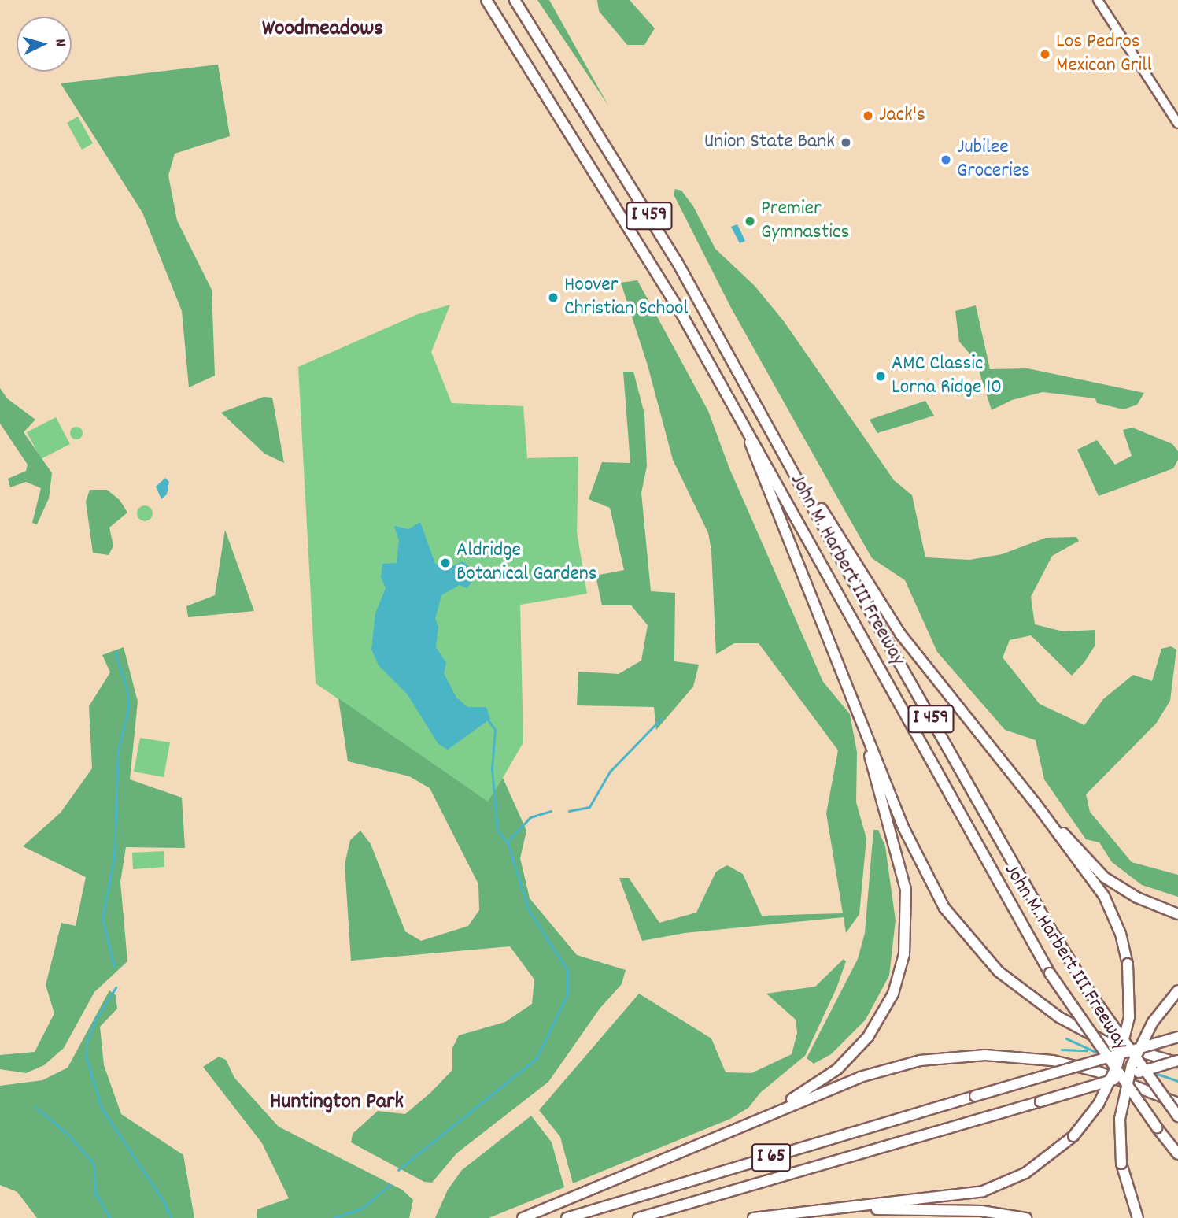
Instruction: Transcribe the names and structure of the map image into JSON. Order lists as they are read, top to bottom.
{
  "streets": {
    "highway": ["I 459", "John M. Harbert III Freeway", "I 65"]
  },
  "districts": ["Woodmeadows", "Huntington Park"],
  "places": [
    "Los Pedros Mexican Grill",
    "Jack's",
    "Union State Bank",
    "Jubilee Groceries",
    "Premier Gymnastics",
    "Hoover Christian School",
    "AMC Classic Lorna Ridge 10",
    "Aldridge Botanical Gardens"
  ],
  "north": "right"
}
